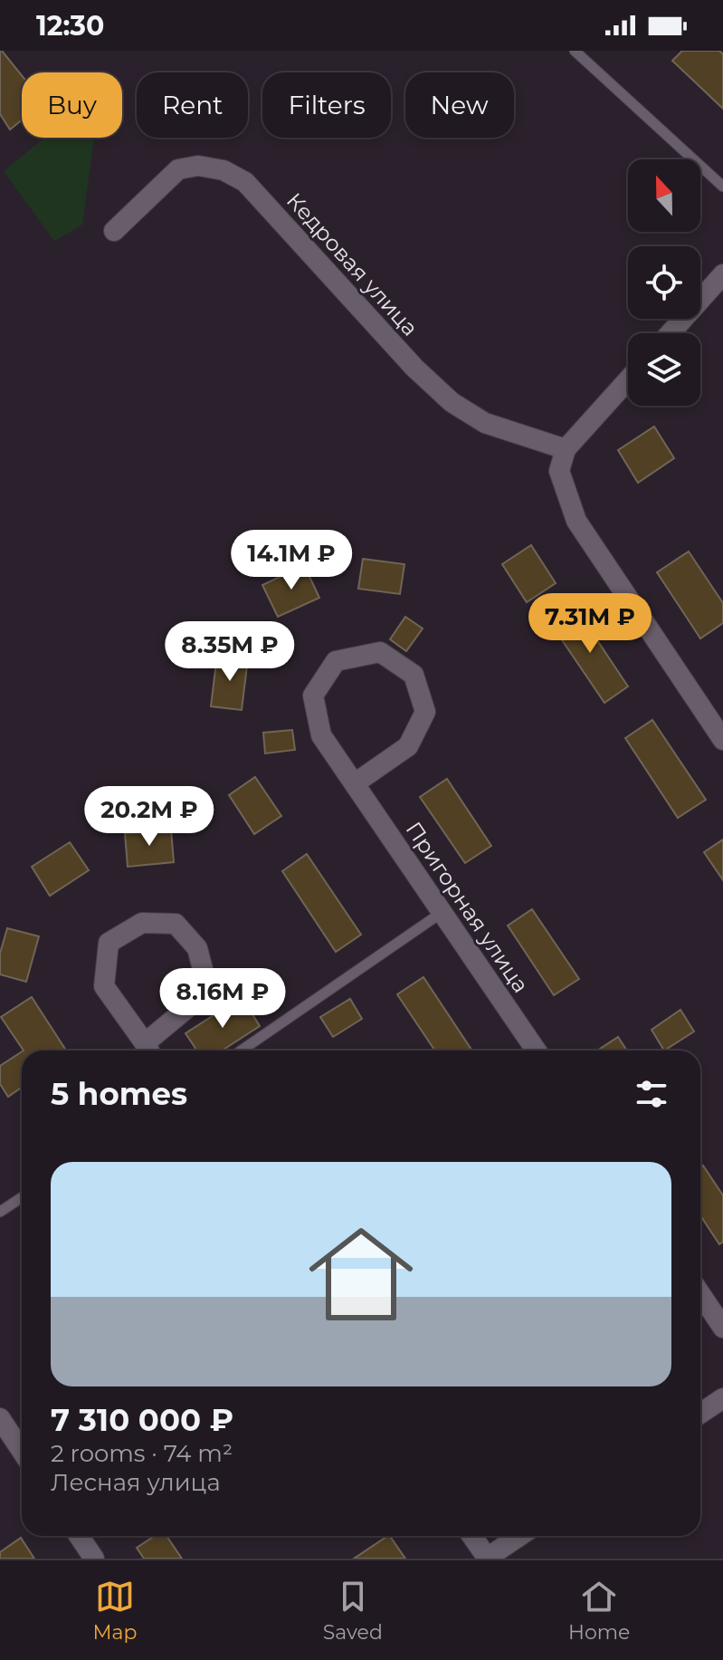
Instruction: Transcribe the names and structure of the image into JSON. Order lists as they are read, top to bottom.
{
  "streets": {
    "street": ["Кедровая улица", "Пригорная улица"]
  },
  "north": "top",
  "page": {
    "status": "12:30",
    "chip": [
      "Buy",
      "Rent",
      "Filters",
      "New"
    ],
    "price": [
      "14.1M ₽",
      "7.31M ₽",
      "8.35M ₽",
      "20.2M ₽",
      "8.16M ₽"
    ],
    "heading": "5 homes",
    "list": [
      {
        "name": "7 310 000 ₽",
        "note": "2 rooms · 74 m² · Лесная улица"
      }
    ],
    "tabs": ["Map", "Saved", "Home"]
  }
}
